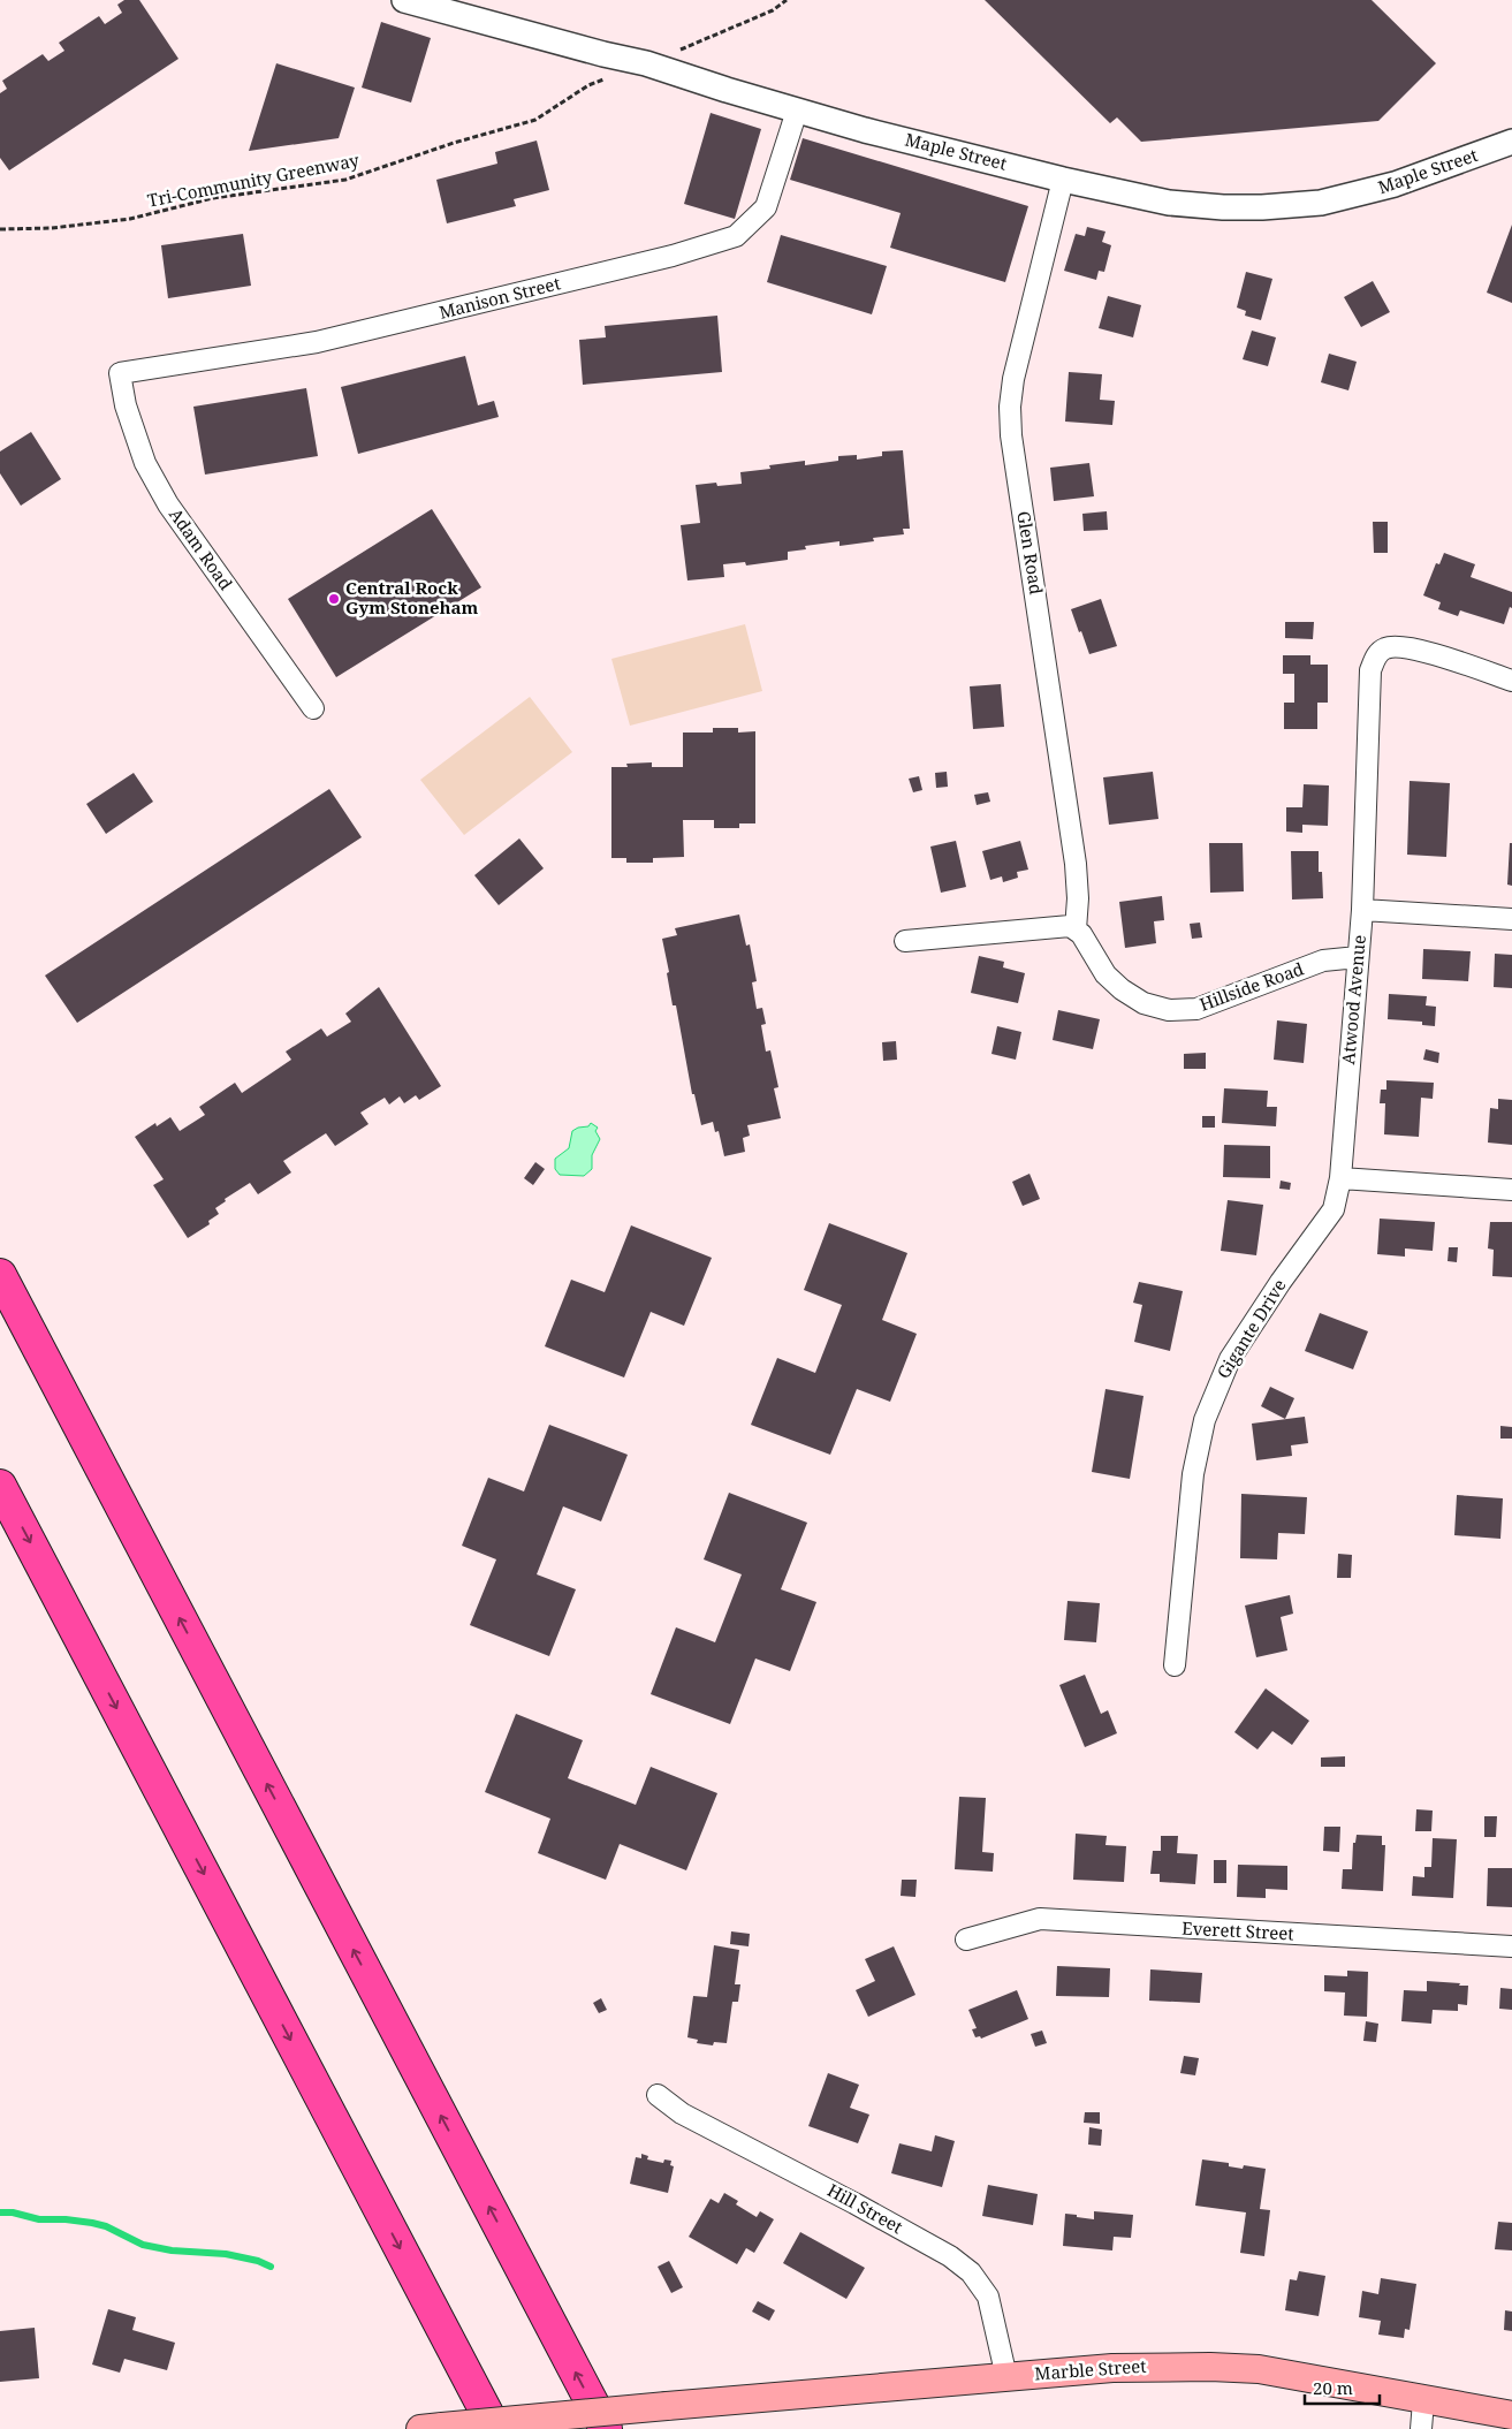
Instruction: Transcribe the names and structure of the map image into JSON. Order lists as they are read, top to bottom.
{
  "streets": {
    "main road": ["Marble Street"],
    "street": [
      "Maple Street",
      "Manison Street",
      "Adam Road",
      "Glen Road",
      "Hillside Road",
      "Atwood Avenue",
      "Gigante Drive",
      "Everett Street",
      "Hill Street"
    ],
    "path": ["Tri-Community Greenway"]
  },
  "crossings": [
    ["Maple Street", "Tri-Community Greenway"],
    ["Maple Street", "Manison Street"],
    ["Maple Street", "Glen Road"],
    ["Manison Street", "Adam Road"],
    ["Glen Road", "Hillside Road"],
    ["Hillside Road", "Atwood Avenue"],
    ["Atwood Avenue", "Gigante Drive"],
    ["Hill Street", "Marble Street"]
  ],
  "places": ["Central Rock Gym Stoneham"],
  "scale_bar": "20 m"
}
